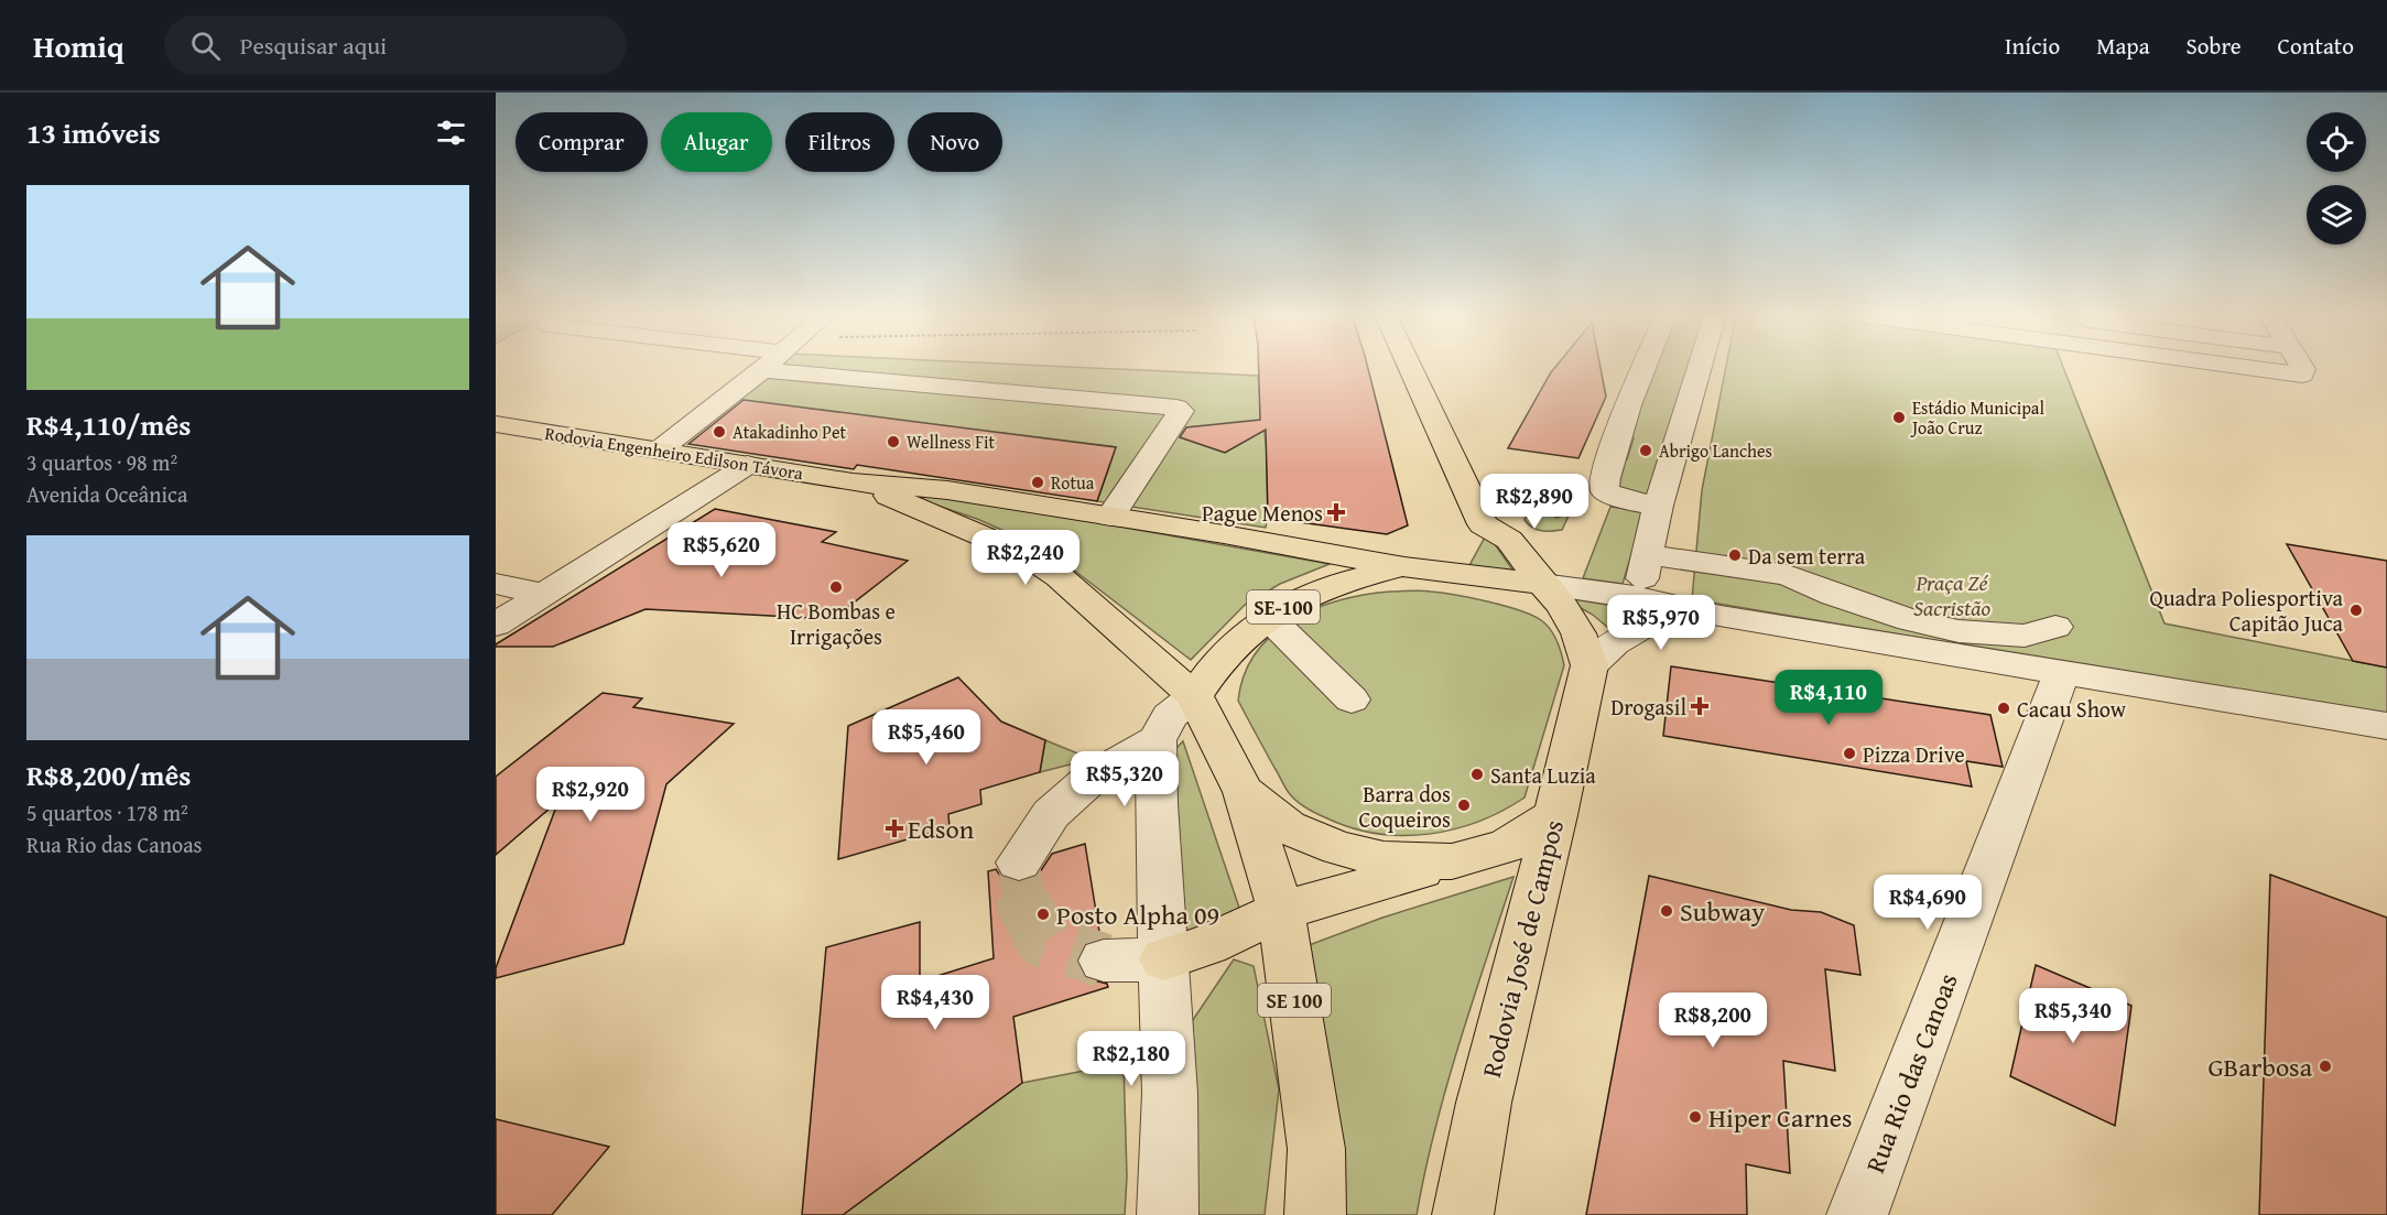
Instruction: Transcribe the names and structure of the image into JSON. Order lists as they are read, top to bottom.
{
  "streets": {
    "main road": [
      "Rodovia Engenheiro Edilson Távora",
      "SE-100",
      "Rodovia José de Campos",
      "SE 100"
    ],
    "street": ["Rua Rio das Canoas"]
  },
  "crossings": [
    ["Rodovia Engenheiro Edilson Távora", "SE-100"],
    ["SE-100", "SE 100"]
  ],
  "parks": ["Praça Zé Sacristão"],
  "places": {
    "other": [
      "Estádio Municipal João Cruz",
      "Atakadinho Pet",
      "Wellness Fit",
      "Abrigo Lanches",
      "Rotua",
      "Da sem terra",
      "HC Bombas e Irrigações",
      "Quadra Poliesportiva Capitão Juca",
      "Cacau Show",
      "Pizza Drive",
      "Santa Luzia",
      "Barra dos Coqueiros",
      "Subway",
      "Posto Alpha 09",
      "GBarbosa",
      "Hiper Carnes"
    ],
    "health": ["Pague Menos", "Drogasil", "Edson"]
  },
  "page": {
    "header": "Homiq",
    "search": "Pesquisar aqui",
    "nav": [
      "Início",
      "Mapa",
      "Sobre",
      "Contato"
    ],
    "heading": "13 imóveis",
    "chip": [
      "Comprar",
      "Alugar",
      "Filtros",
      "Novo"
    ],
    "list": [
      {
        "name": "R$4,110/mês",
        "note": "3 quartos · 98 m² · Avenida Oceânica"
      },
      {
        "name": "R$8,200/mês",
        "note": "5 quartos · 178 m² · Rua Rio das Canoas"
      }
    ],
    "price": [
      "R$2,890",
      "R$5,620",
      "R$2,240",
      "R$5,970",
      "R$4,110",
      "R$5,460",
      "R$5,320",
      "R$2,920",
      "R$4,690",
      "R$4,430",
      "R$5,340",
      "R$8,200",
      "R$2,180"
    ]
  }
}
